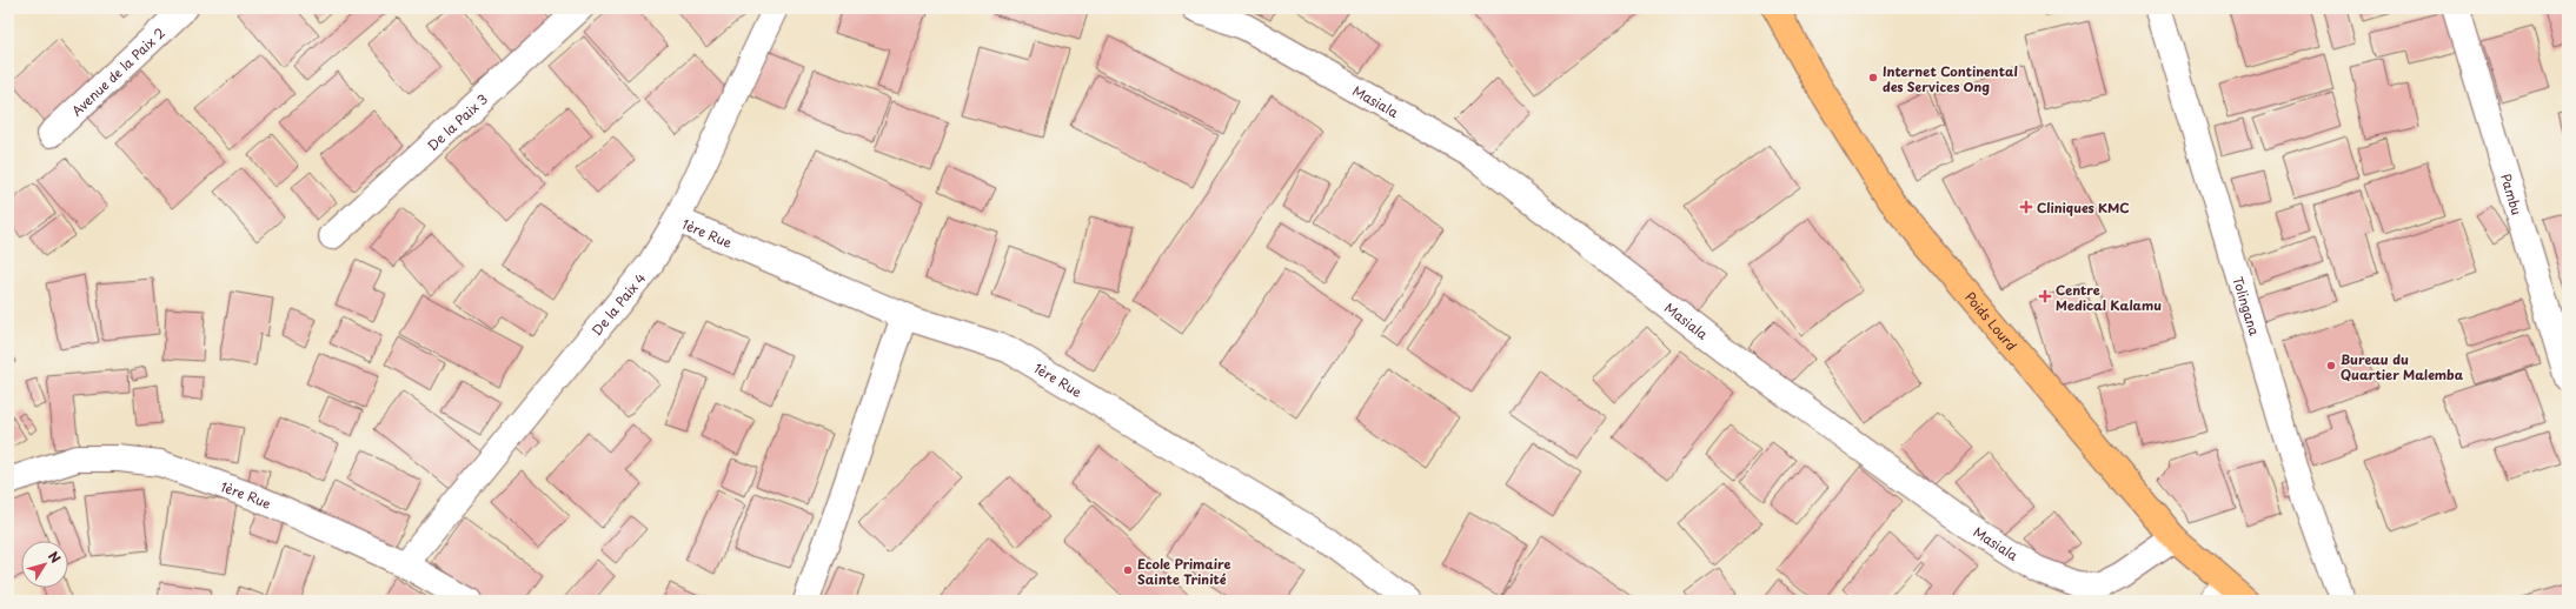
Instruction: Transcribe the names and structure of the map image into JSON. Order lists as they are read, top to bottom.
{
  "streets": {
    "main road": ["Poids Lourd"],
    "street": [
      "Avenue de la Paix 2",
      "Masiala",
      "De la Paix 3",
      "Pambu",
      "1ère Rue",
      "De la Paix 4",
      "Tolingana"
    ]
  },
  "crossings": [
    ["Masiala", "Poids Lourd"],
    ["1ère Rue", "De la Paix 4"]
  ],
  "places": {
    "other": ["Internet Continental des Services Ong", "Bureau du Quartier Malemba", "Ecole Primaire Sainte Trinité"],
    "health": ["Cliniques KMC", "Centre Medical Kalamu"]
  },
  "north": "top right"
}
